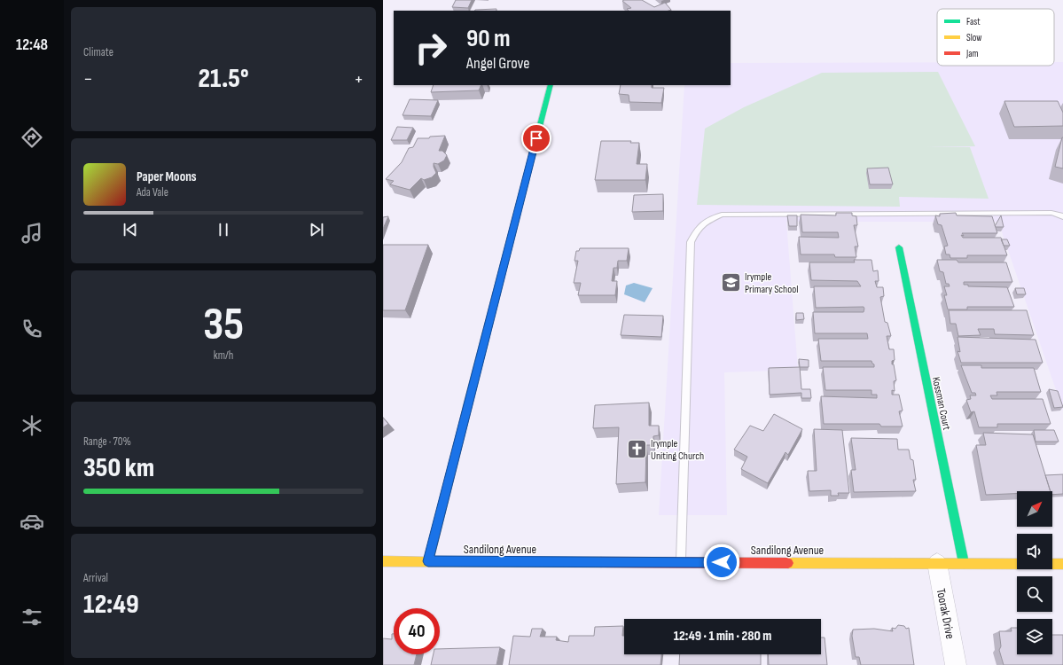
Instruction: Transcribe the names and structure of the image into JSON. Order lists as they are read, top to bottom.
{
  "streets": {
    "street": ["Kossman Court", "Sandilong Avenue", "Toorak Drive"]
  },
  "crossings": [
    ["Kossman Court", "Sandilong Avenue"],
    ["Sandilong Avenue", "Toorak Drive"]
  ],
  "places": {
    "school or university": ["Irymple Primary School"],
    "church": ["Irymple Uniting Church"]
  },
  "legend": ["Fast", "Slow", "Jam"],
  "north": "top right",
  "page": {
    "tabs": "12:48",
    "tile": [
      "Climate",
      ["35", "km/h"],
      ["Range · 70%", "350 km"],
      ["Arrival", "12:49"]
    ],
    "turn": ["90 m", "Angel Grove"],
    "heat": ["−", "21.5°", "+"],
    "song": ["Paper Moons", "Ada Vale"],
    "limit": "40",
    "trip": "12:49 · 1 min · 280 m"
  }
}
